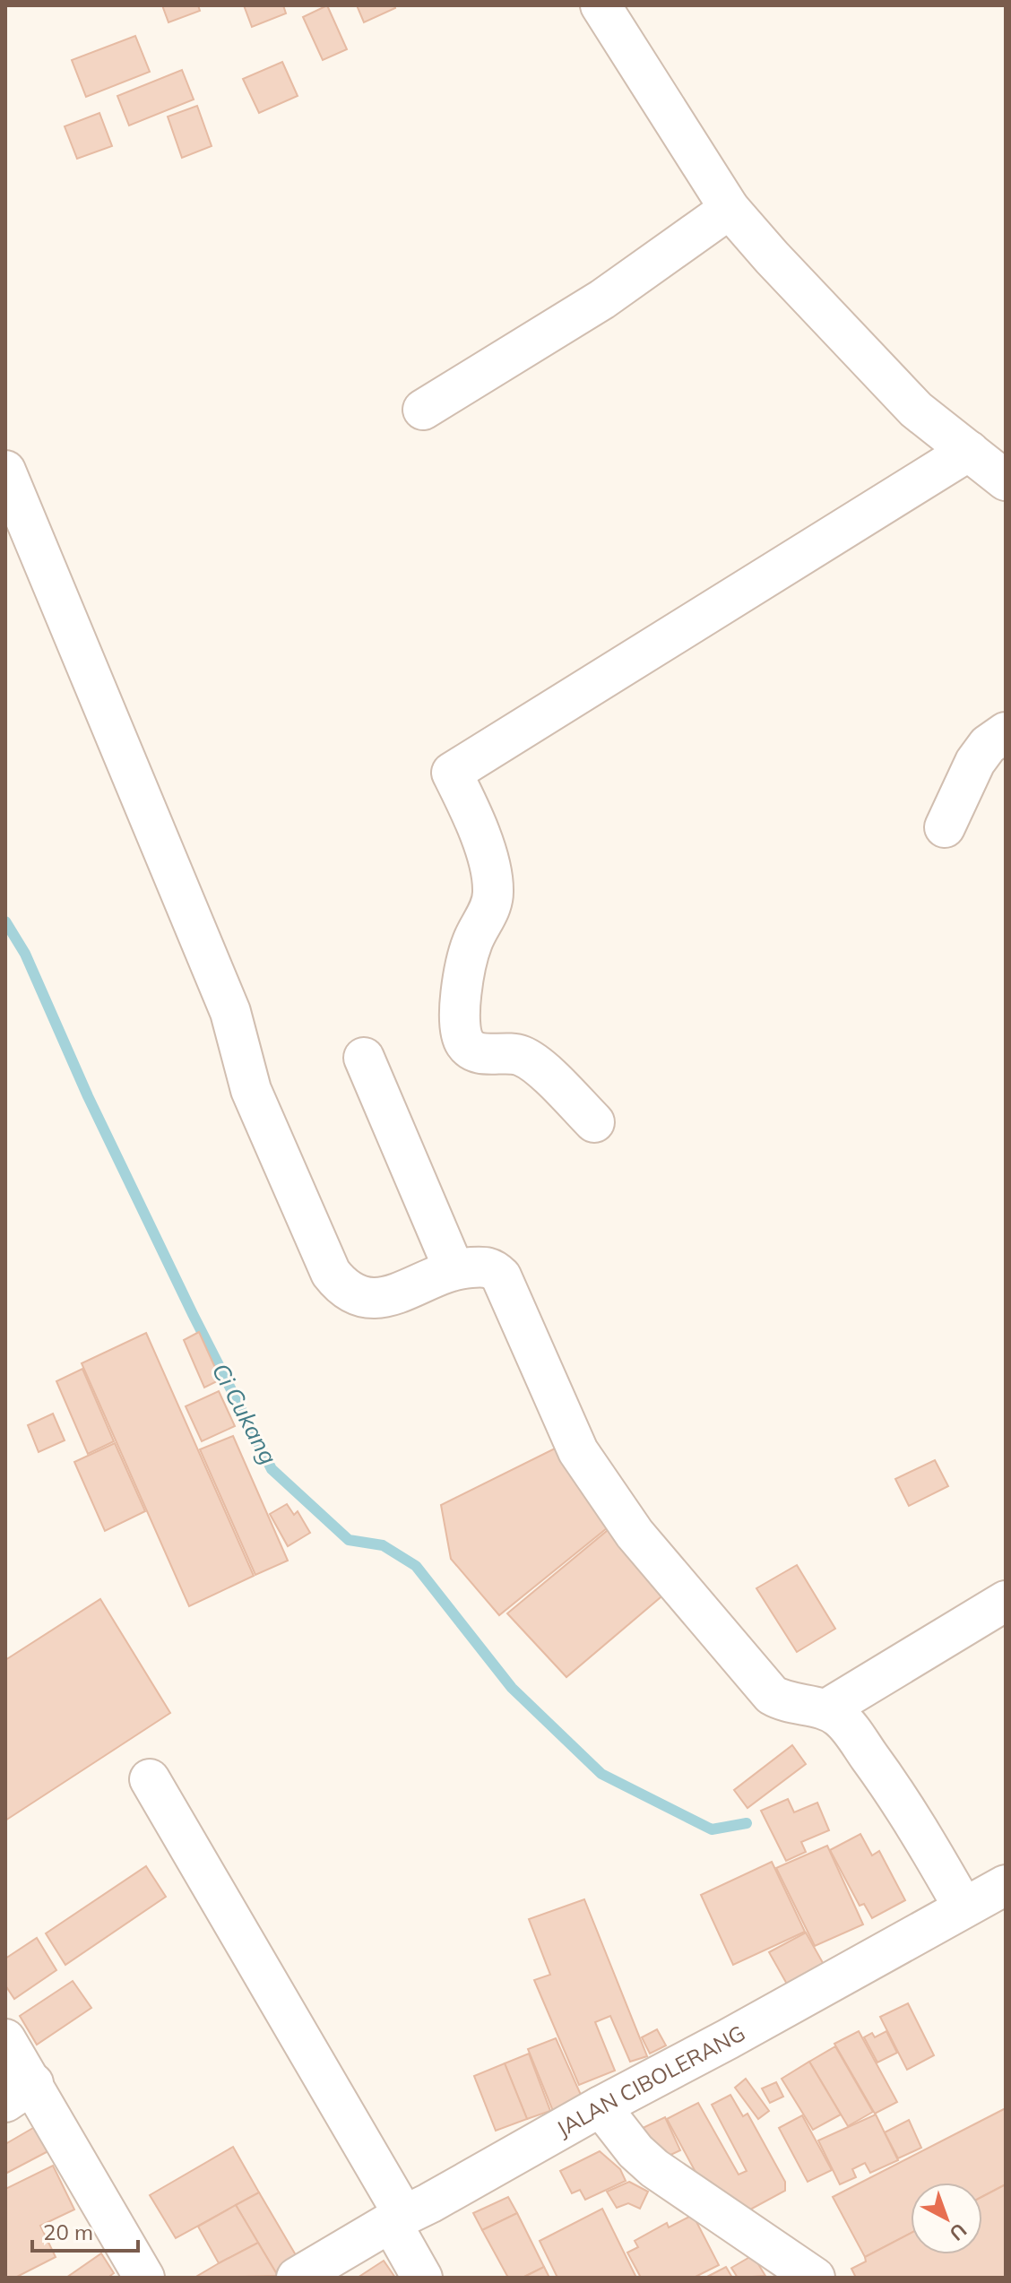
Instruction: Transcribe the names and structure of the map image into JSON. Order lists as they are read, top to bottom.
{
  "streets": {
    "street": ["JALAN CIBOLERANG"]
  },
  "water": ["Ci Cukang"],
  "scale_bar": "20 m",
  "north": "bottom right"
}
